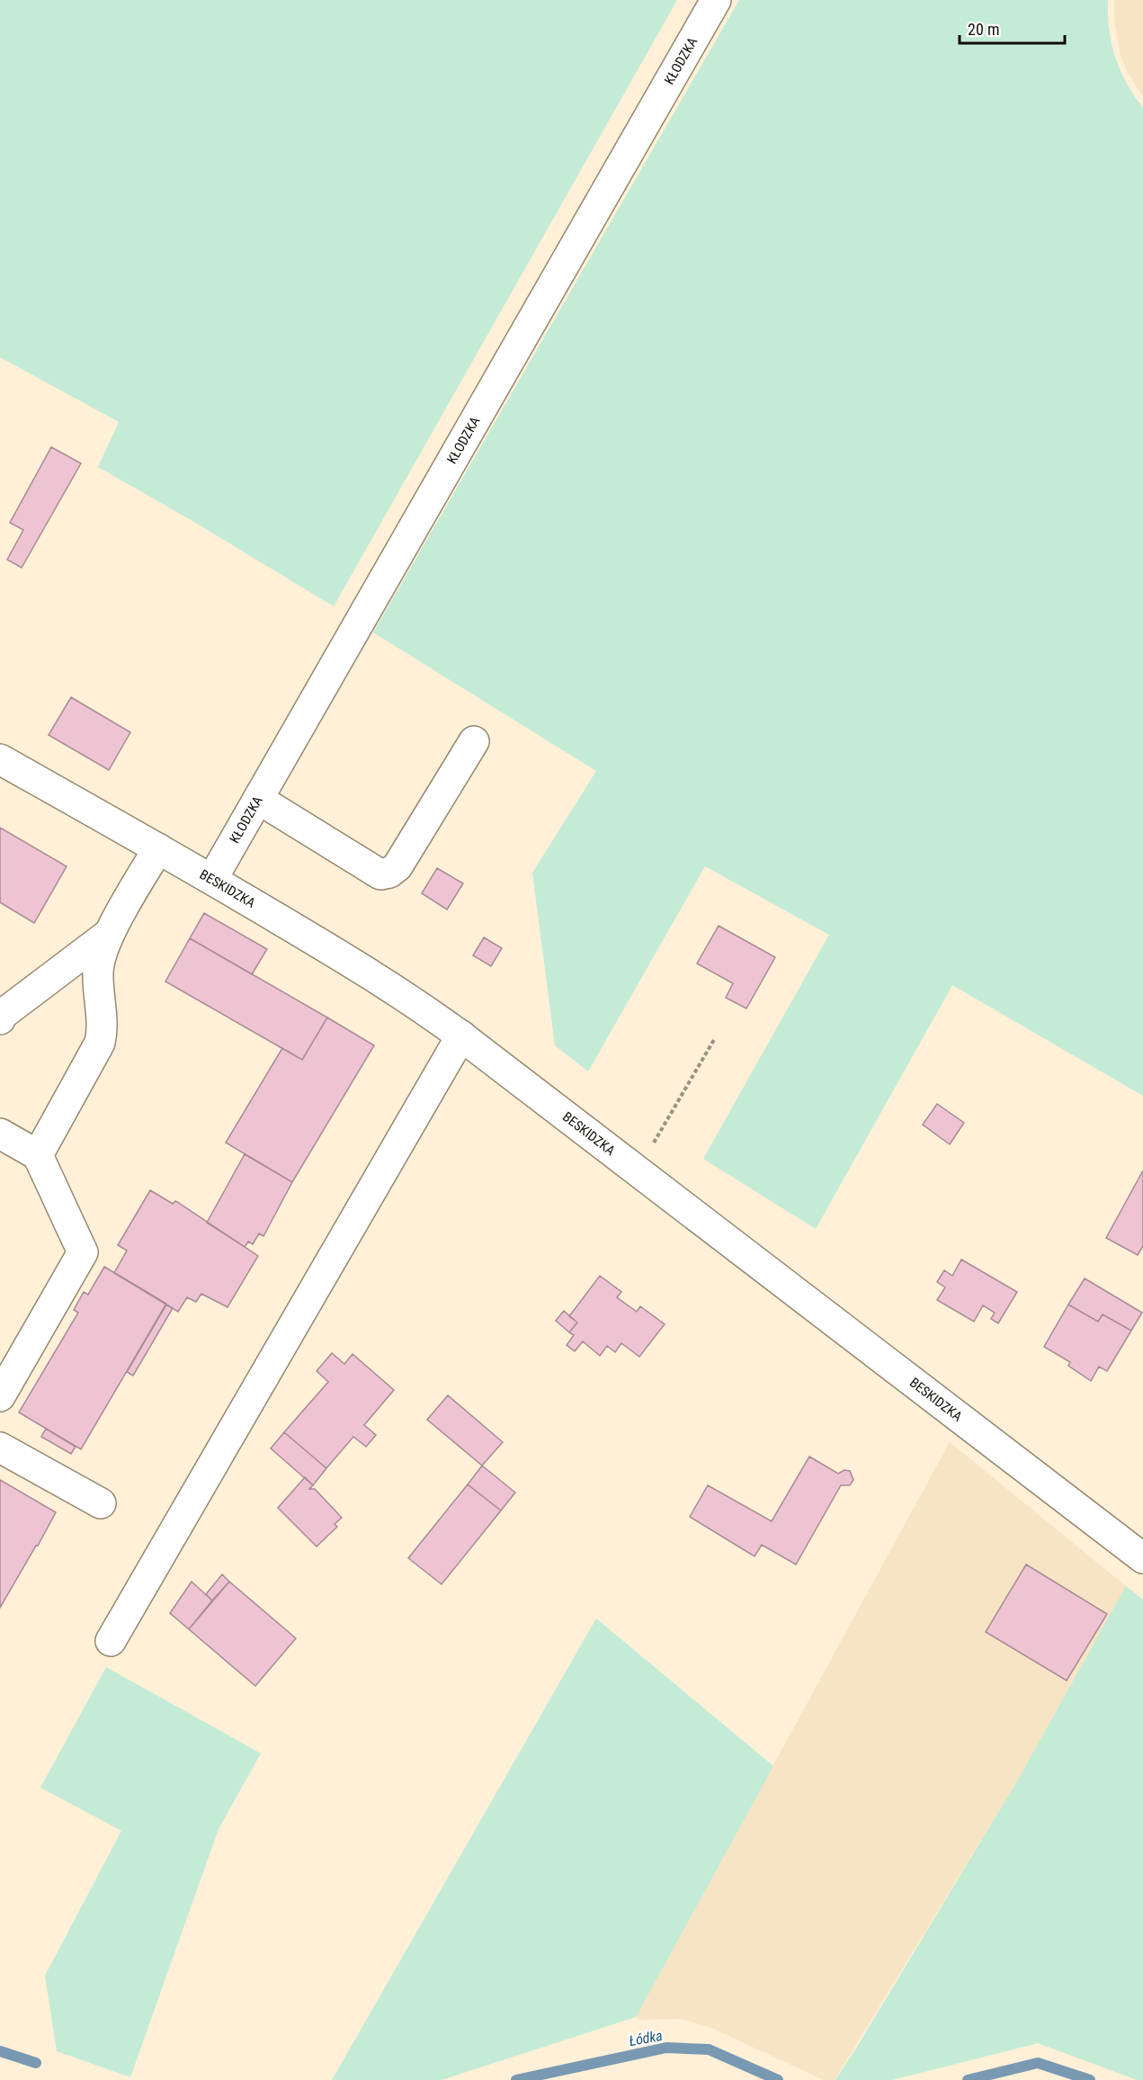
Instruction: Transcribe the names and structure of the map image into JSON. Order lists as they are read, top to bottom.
{
  "streets": {
    "street": ["KŁODZKA", "BESKIDZKA"]
  },
  "crossings": [
    ["KŁODZKA", "BESKIDZKA"]
  ],
  "water": ["Łódka"],
  "scale_bar": "20 m"
}
